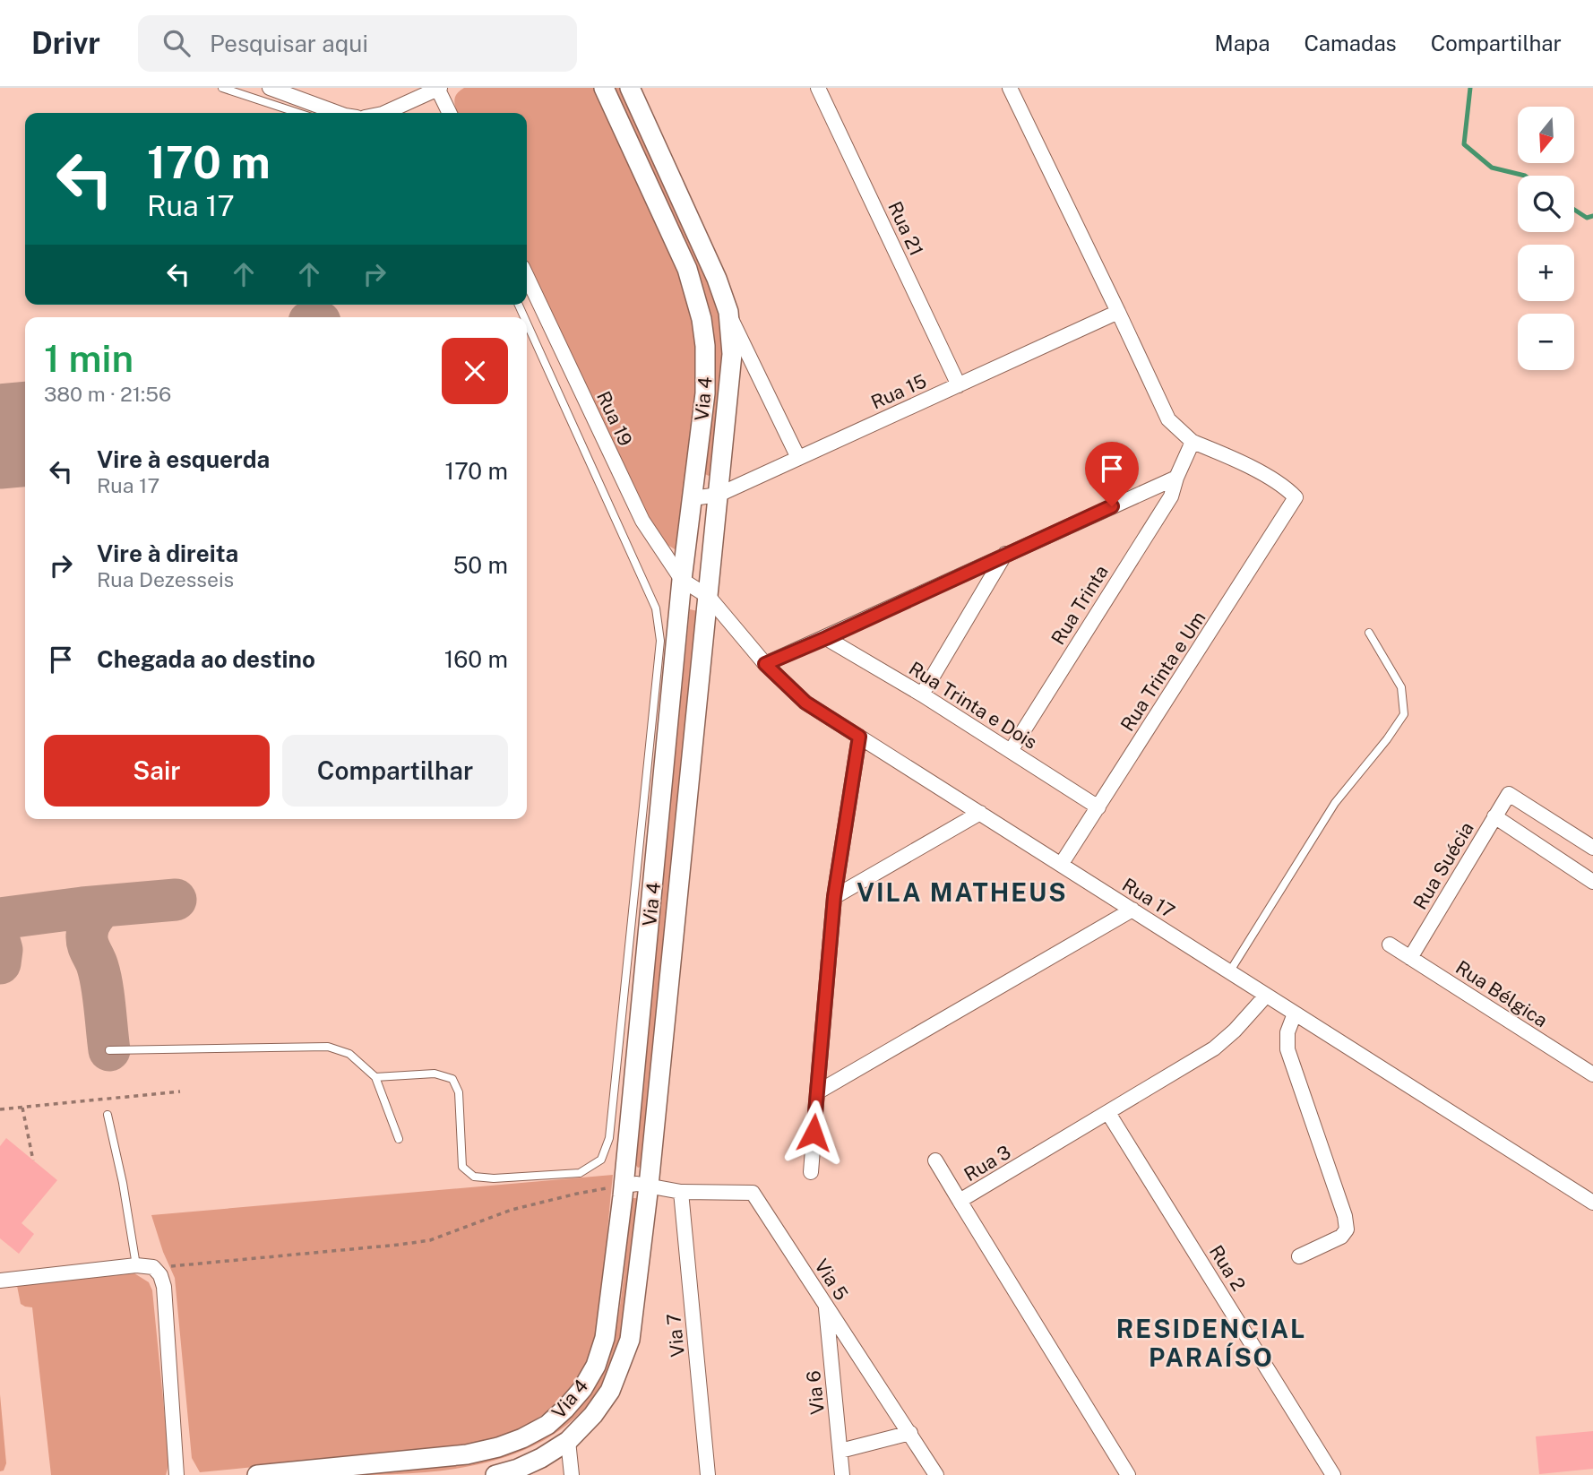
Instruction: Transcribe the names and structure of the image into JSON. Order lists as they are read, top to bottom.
{
  "streets": {
    "street": [
      "Rua 21",
      "Rua 15",
      "Via 4",
      "Rua 19",
      "Rua Trinta",
      "Rua Trinta e Um",
      "Rua Trinta e Dois",
      "Rua Suécia",
      "Rua 17",
      "Rua Bélgica",
      "Rua 3",
      "Rua 2",
      "Via 5",
      "Via 7",
      "Via 6"
    ]
  },
  "crossings": [
    ["Rua 21", "Rua 15"],
    ["Rua 15", "Via 4"],
    ["Via 4", "Rua 19"],
    ["Via 4", "Rua 17"],
    ["Via 4", "Via 5"],
    ["Rua 19", "Rua 17"],
    ["Rua Trinta", "Rua Trinta e Dois"],
    ["Rua Trinta e Um", "Rua Trinta e Dois"],
    ["Rua Trinta e Um", "Rua 17"],
    ["Rua Suécia", "Rua Bélgica"],
    ["Rua 17", "Rua 3"],
    ["Rua 3", "Rua 2"],
    ["Via 5", "Via 7"],
    ["Via 5", "Via 6"]
  ],
  "districts": ["VILA MATHEUS", "RESIDENCIAL PARAÍSO"],
  "north": "bottom",
  "page": {
    "header": "Drivr",
    "search": "Pesquisar aqui",
    "nav": ["Mapa", "Camadas", "Compartilhar"],
    "map_buttons": ["+", "−"],
    "turn": ["170 m", "Rua 17"],
    "heading": ["1 min", "380 m · 21:56"],
    "list": [
      {
        "name": "Vire à esquerda",
        "note": "Rua 17",
        "value": "170 m"
      },
      {
        "name": "Vire à direita",
        "note": "Rua Dezesseis",
        "value": "50 m"
      },
      {
        "name": "Chegada ao destino",
        "value": "160 m"
      }
    ],
    "buttons": ["Sair", "Compartilhar"]
  }
}
